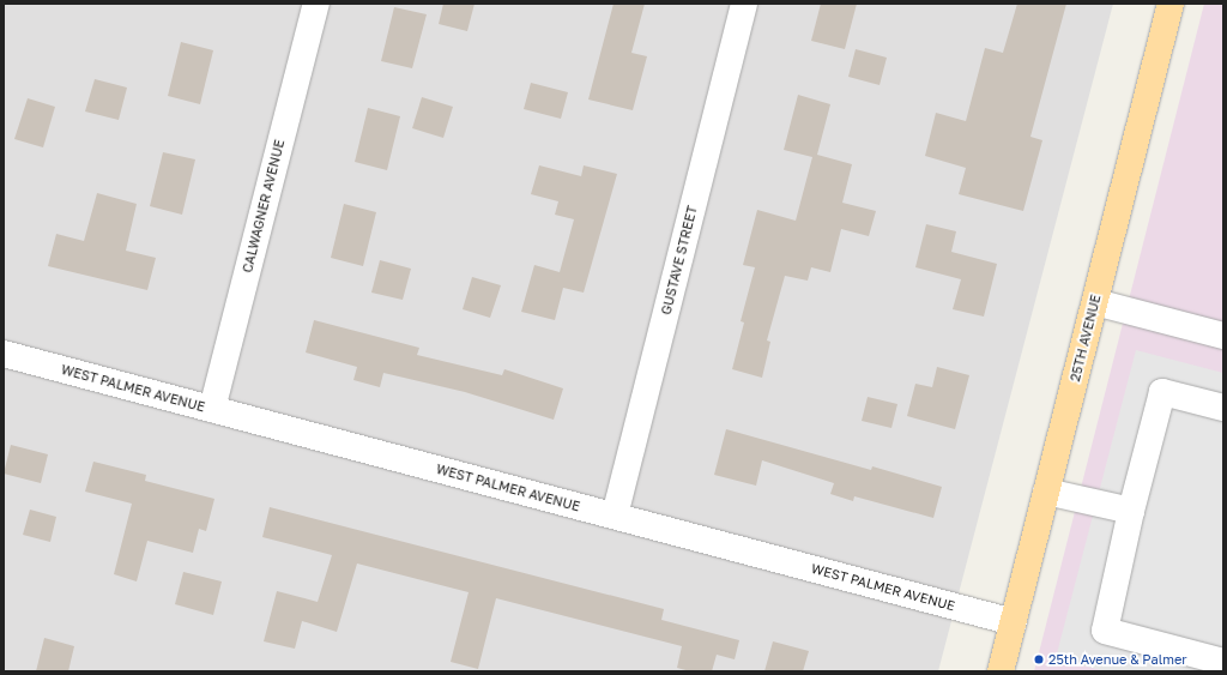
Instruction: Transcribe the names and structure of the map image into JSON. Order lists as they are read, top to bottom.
{
  "streets": {
    "main road": ["25TH AVENUE"],
    "street": ["CALWAGNER AVENUE", "GUSTAVE STREET", "WEST PALMER AVENUE"]
  },
  "crossings": [
    ["CALWAGNER AVENUE", "WEST PALMER AVENUE"],
    ["GUSTAVE STREET", "WEST PALMER AVENUE"],
    ["25TH AVENUE", "WEST PALMER AVENUE"]
  ],
  "places": ["25th Avenue & Palmer"]
}
